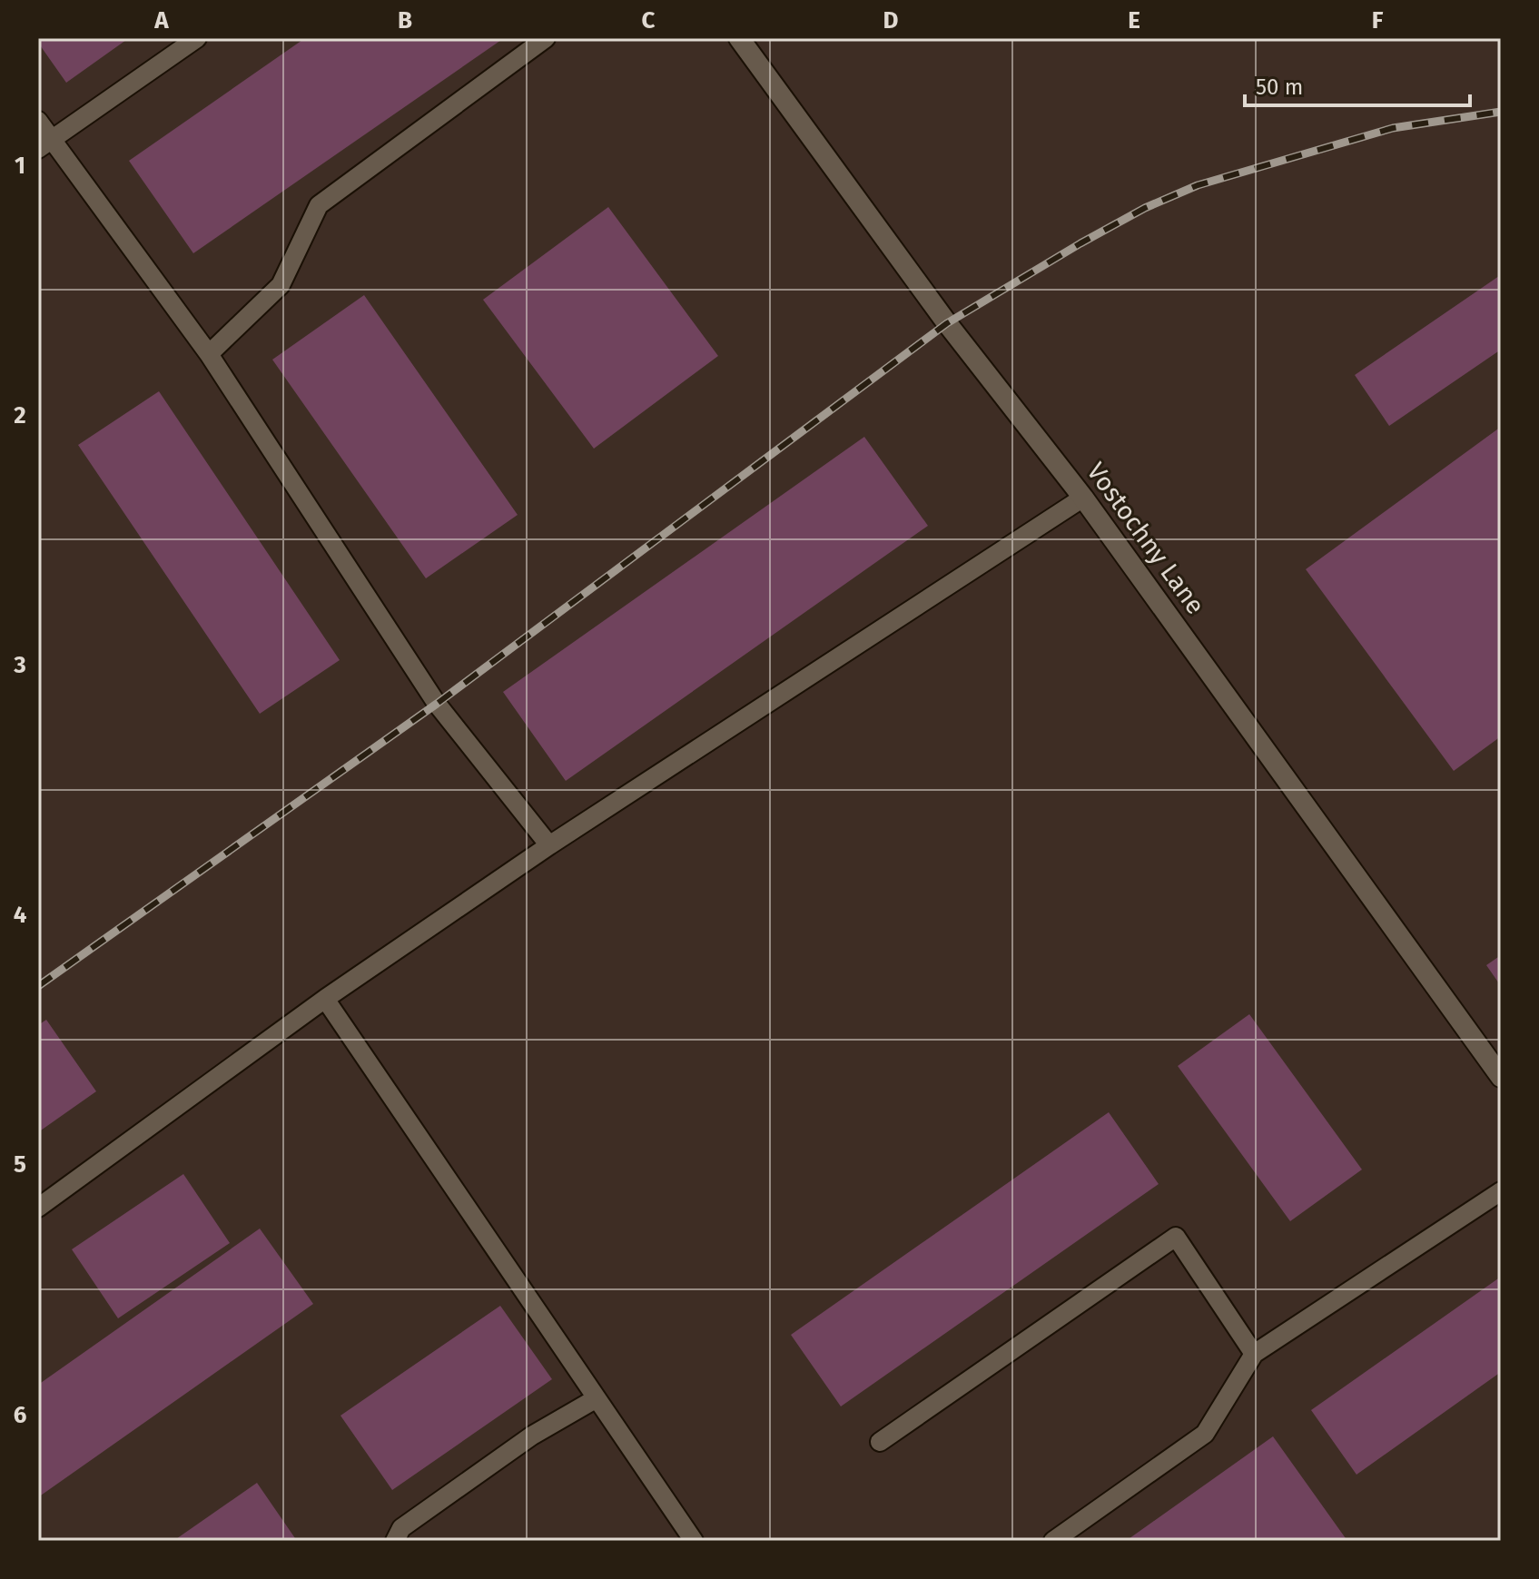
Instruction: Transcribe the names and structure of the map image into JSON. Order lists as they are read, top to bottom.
{
  "streets": {
    "street": ["Vostochny Lane"]
  },
  "scale_bar": "50 m",
  "grid": {
    "columns": [
      "A",
      "B",
      "C",
      "D",
      "E",
      "F"
    ],
    "rows": [
      "1",
      "2",
      "3",
      "4",
      "5",
      "6"
    ]
  }
}
